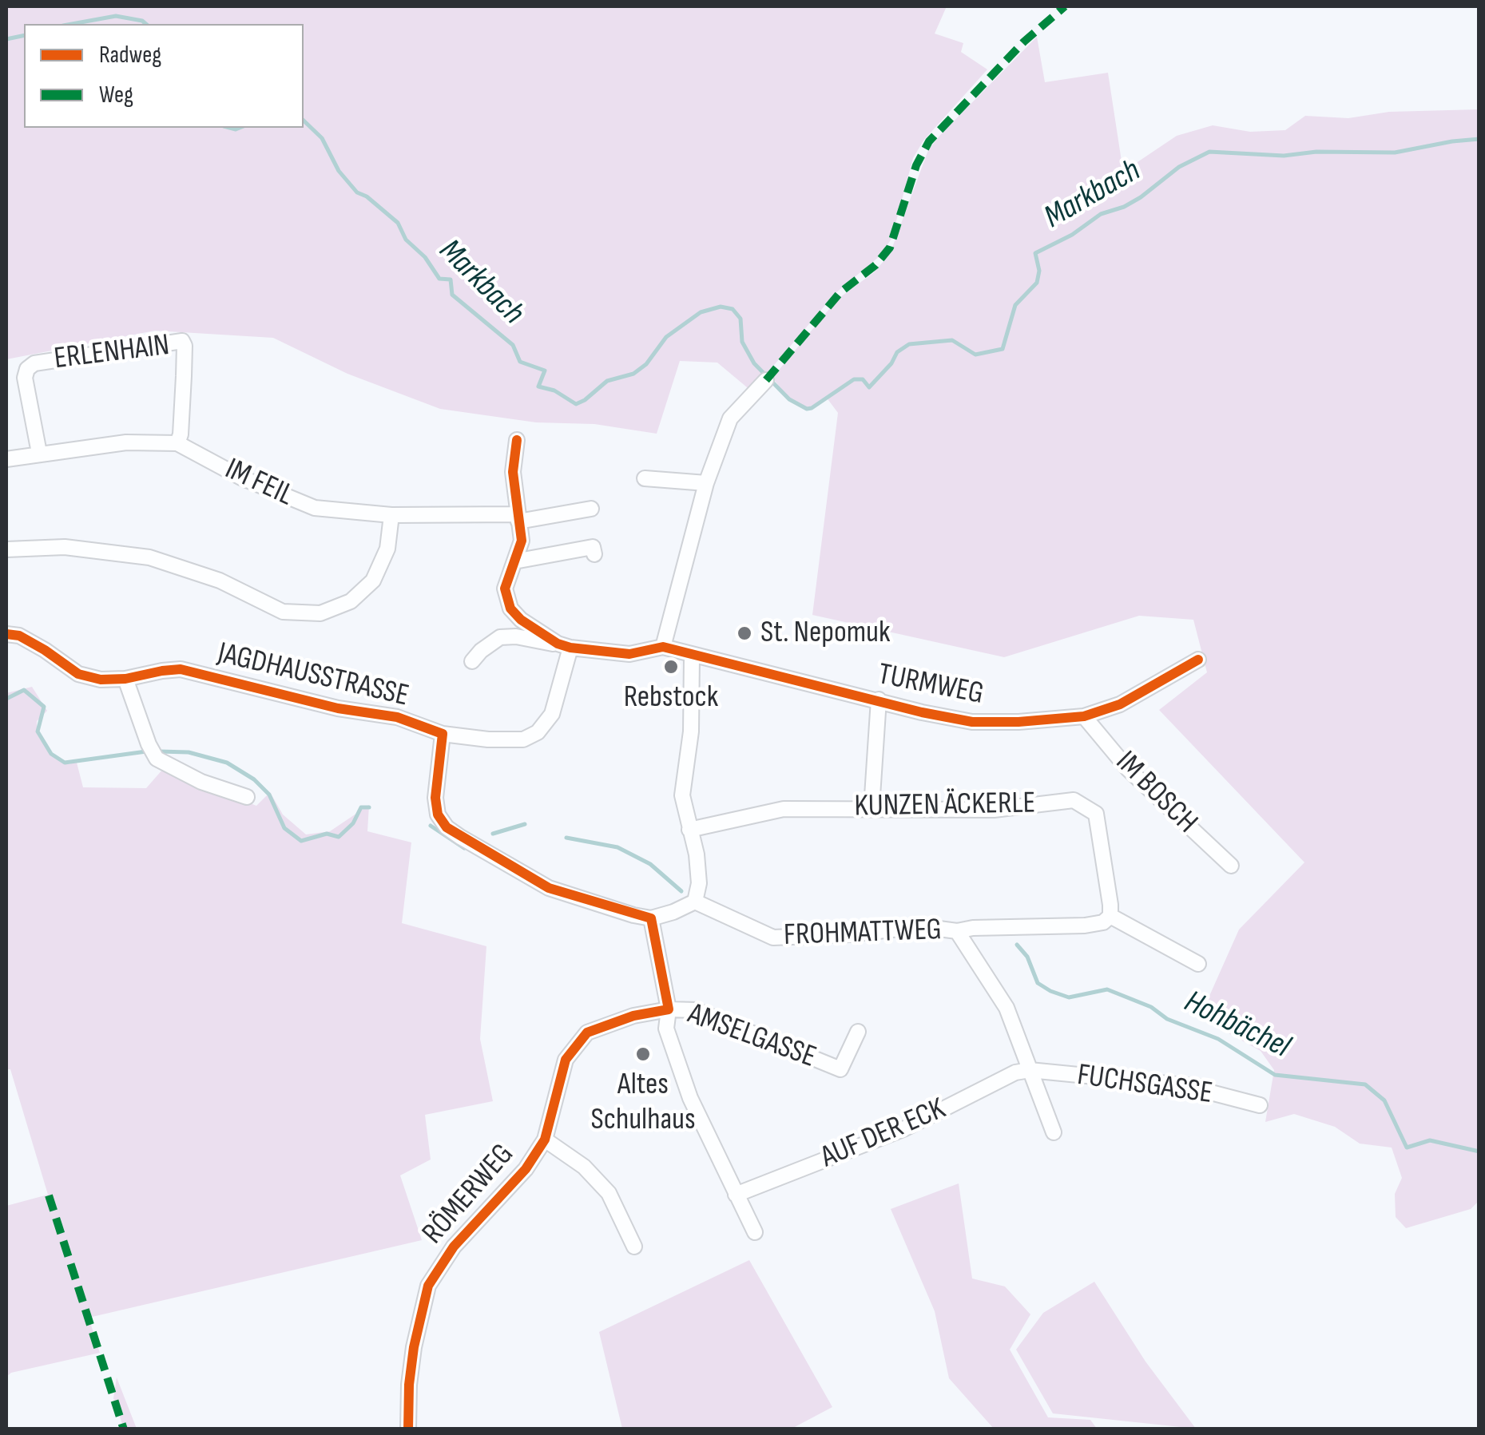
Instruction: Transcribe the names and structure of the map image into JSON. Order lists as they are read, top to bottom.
{
  "streets": {
    "street": [
      "ERLENHAIN",
      "IM FEIL",
      "JAGDHAUSSTRASSE",
      "TURMWEG",
      "IM BOSCH",
      "KUNZEN ÄCKERLE",
      "FROHMATTWEG",
      "AMSELGASSE",
      "FUCHSGASSE",
      "AUF DER ECK",
      "RÖMERWEG"
    ]
  },
  "crossings": [
    ["ERLENHAIN", "IM FEIL"],
    ["TURMWEG", "IM BOSCH"],
    ["FROHMATTWEG", "FUCHSGASSE"],
    ["FROHMATTWEG", "AUF DER ECK"],
    ["AMSELGASSE", "RÖMERWEG"],
    ["FUCHSGASSE", "AUF DER ECK"]
  ],
  "water": ["Markbach", "Hohbächel"],
  "places": ["St. Nepomuk", "Rebstock", "Altes Schulhaus"],
  "legend": ["Radweg", "Weg"]
}
